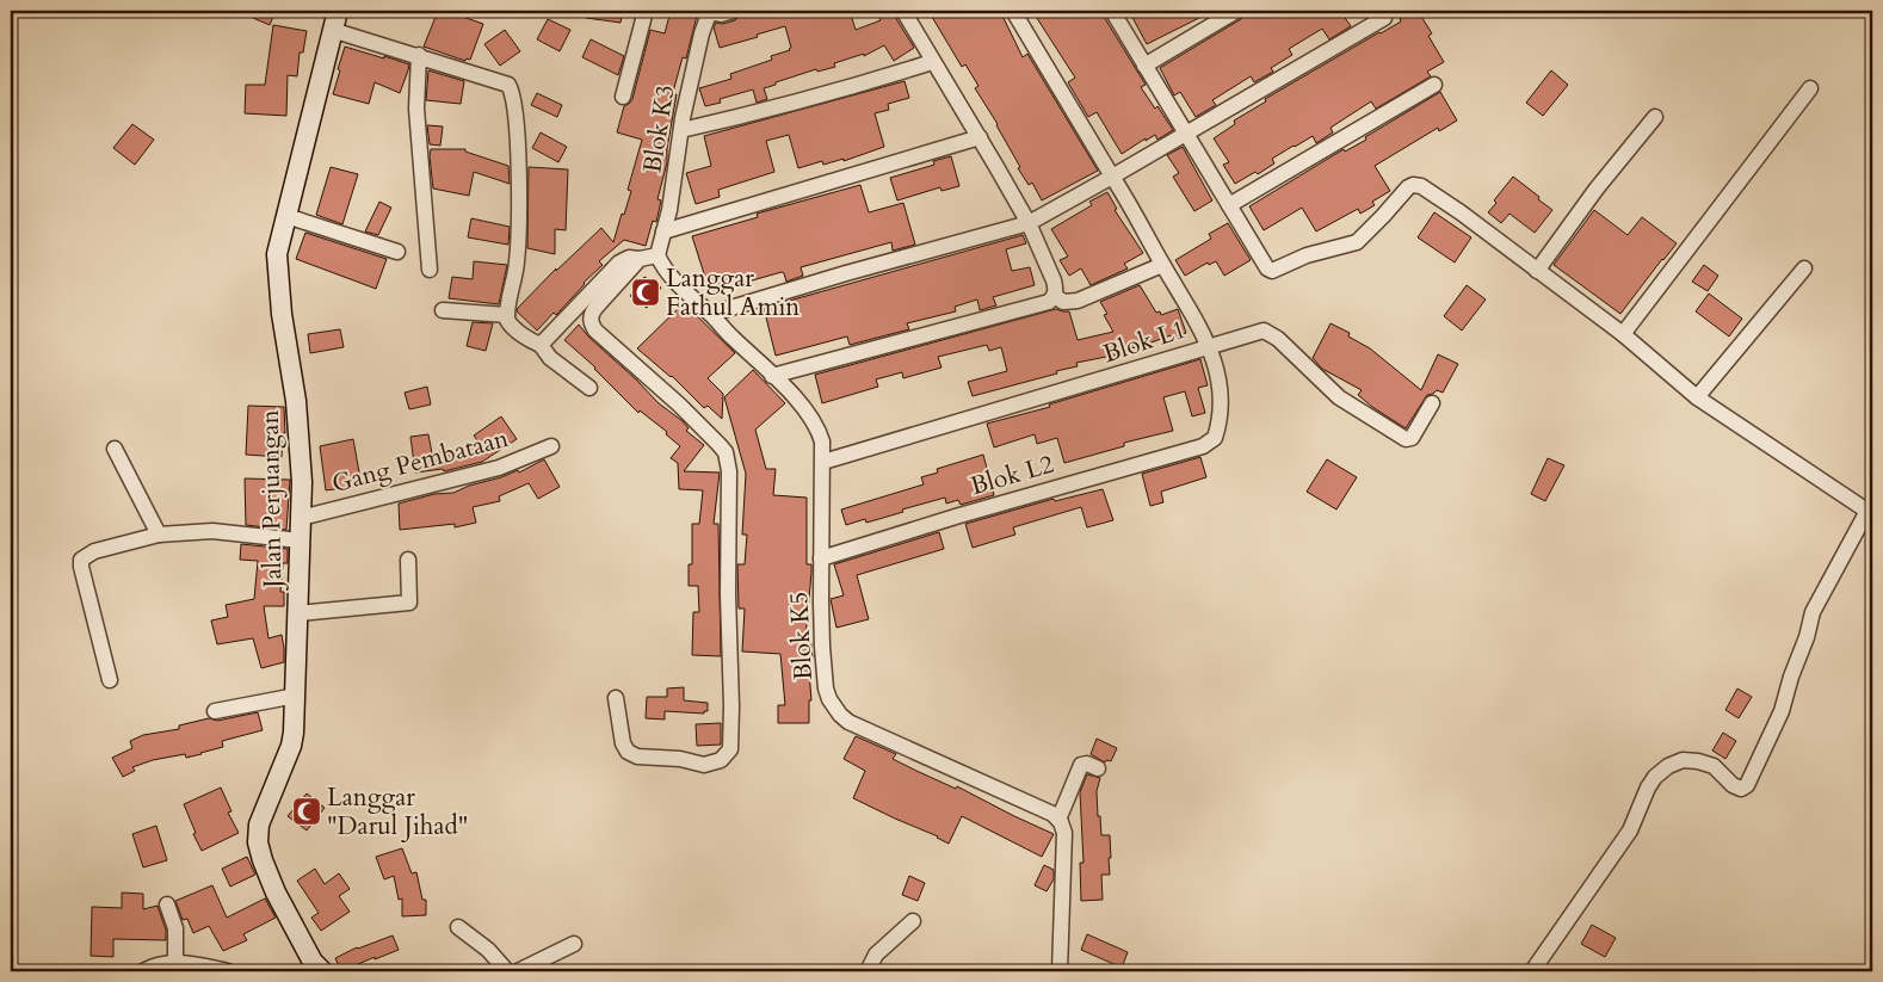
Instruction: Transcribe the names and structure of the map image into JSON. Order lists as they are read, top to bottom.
{
  "streets": {
    "street": [
      "Blok K3",
      "Blok L1",
      "Gang Pembataan",
      "Blok L2",
      "Jalan Perjuangan",
      "Blok K5"
    ]
  },
  "crossings": [
    ["Blok K3", "Blok K5"],
    ["Blok L1", "Blok L2"],
    ["Blok L1", "Blok K5"],
    ["Gang Pembataan", "Jalan Perjuangan"],
    ["Blok L2", "Blok K5"]
  ],
  "places": {
    "mosque": ["Langgar Fathul Amin", "Langgar \"Darul Jihad\""]
  }
}
